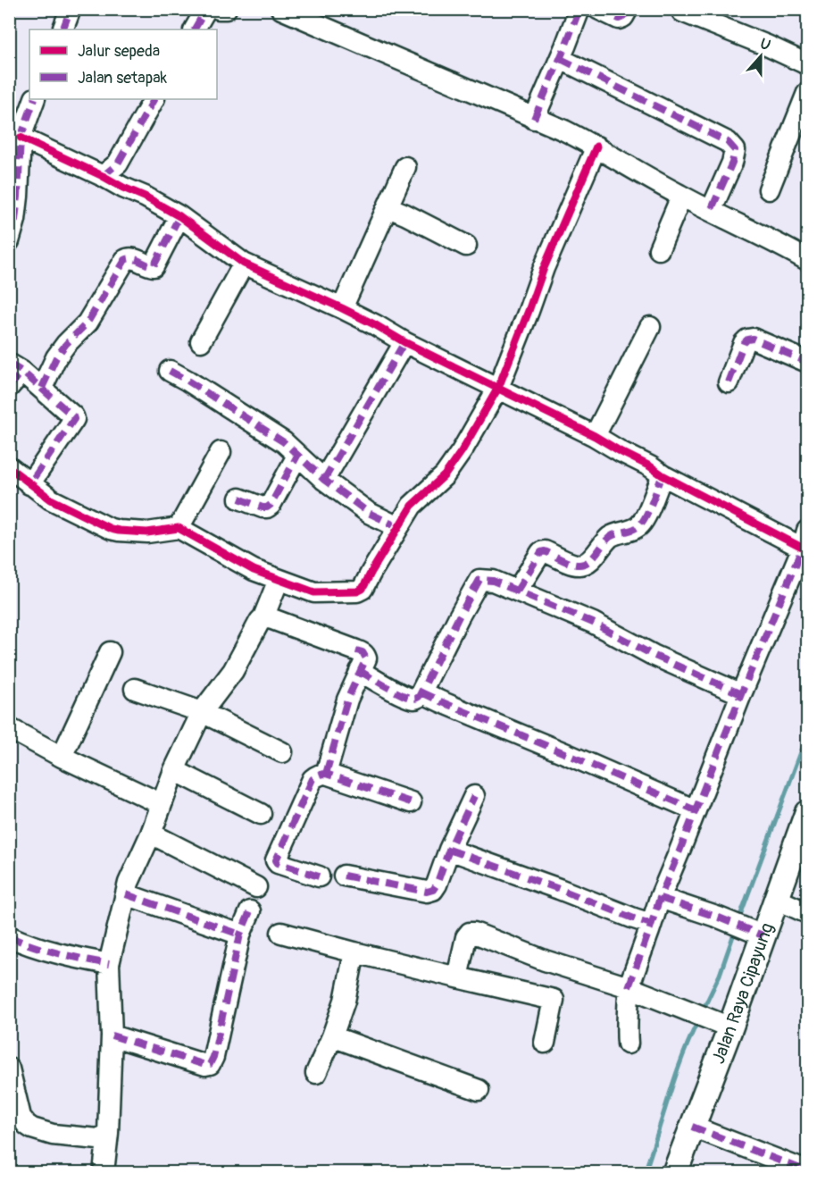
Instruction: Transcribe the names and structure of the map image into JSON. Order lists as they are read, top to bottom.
{
  "streets": {
    "main road": ["Jalan Raya Cipayung"]
  },
  "legend": ["Jalur sepeda", "Jalan setapak"],
  "north": "top"
}
